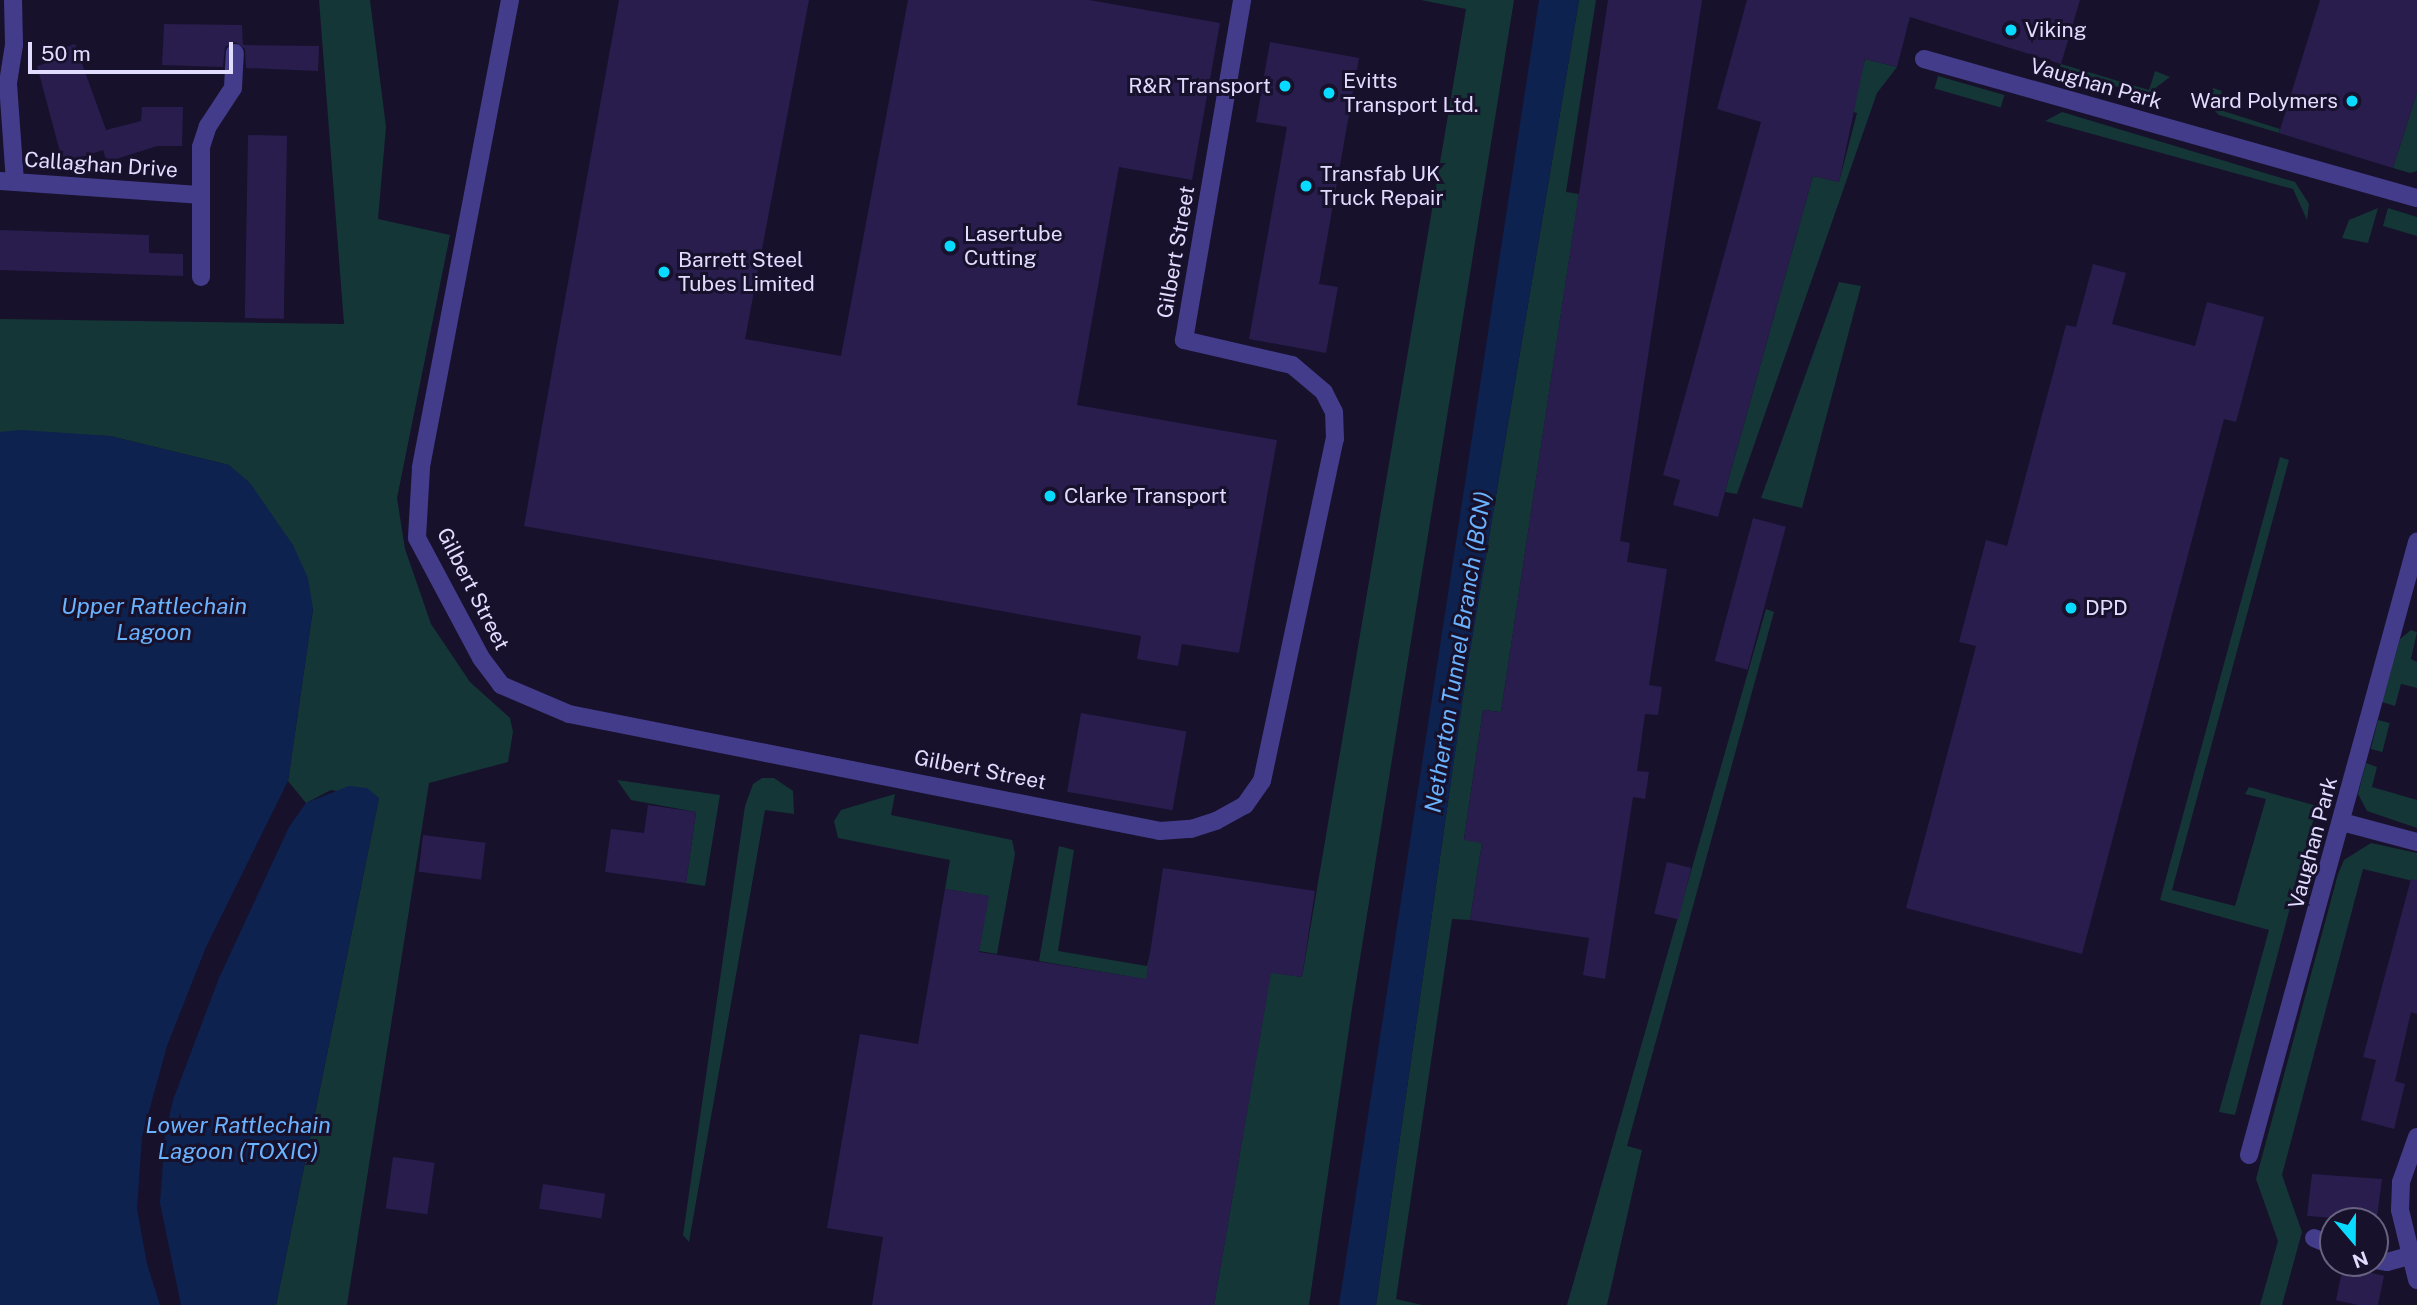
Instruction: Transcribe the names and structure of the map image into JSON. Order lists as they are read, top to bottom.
{
  "streets": {
    "street": ["Vaughan Park", "Callaghan Drive", "Gilbert Street"]
  },
  "water": ["Upper Rattlechain Lagoon", "Netherton Tunnel Branch (BCN)", "Lower Rattlechain Lagoon (TOXIC)"],
  "places": [
    "Viking",
    "R&R Transport",
    "Evitts Transport Ltd.",
    "Ward Polymers",
    "Transfab UK Truck Repair",
    "Lasertube Cutting",
    "Barrett Steel Tubes Limited",
    "Clarke Transport",
    "DPD"
  ],
  "scale_bar": "50 m",
  "north": "bottom"
}
